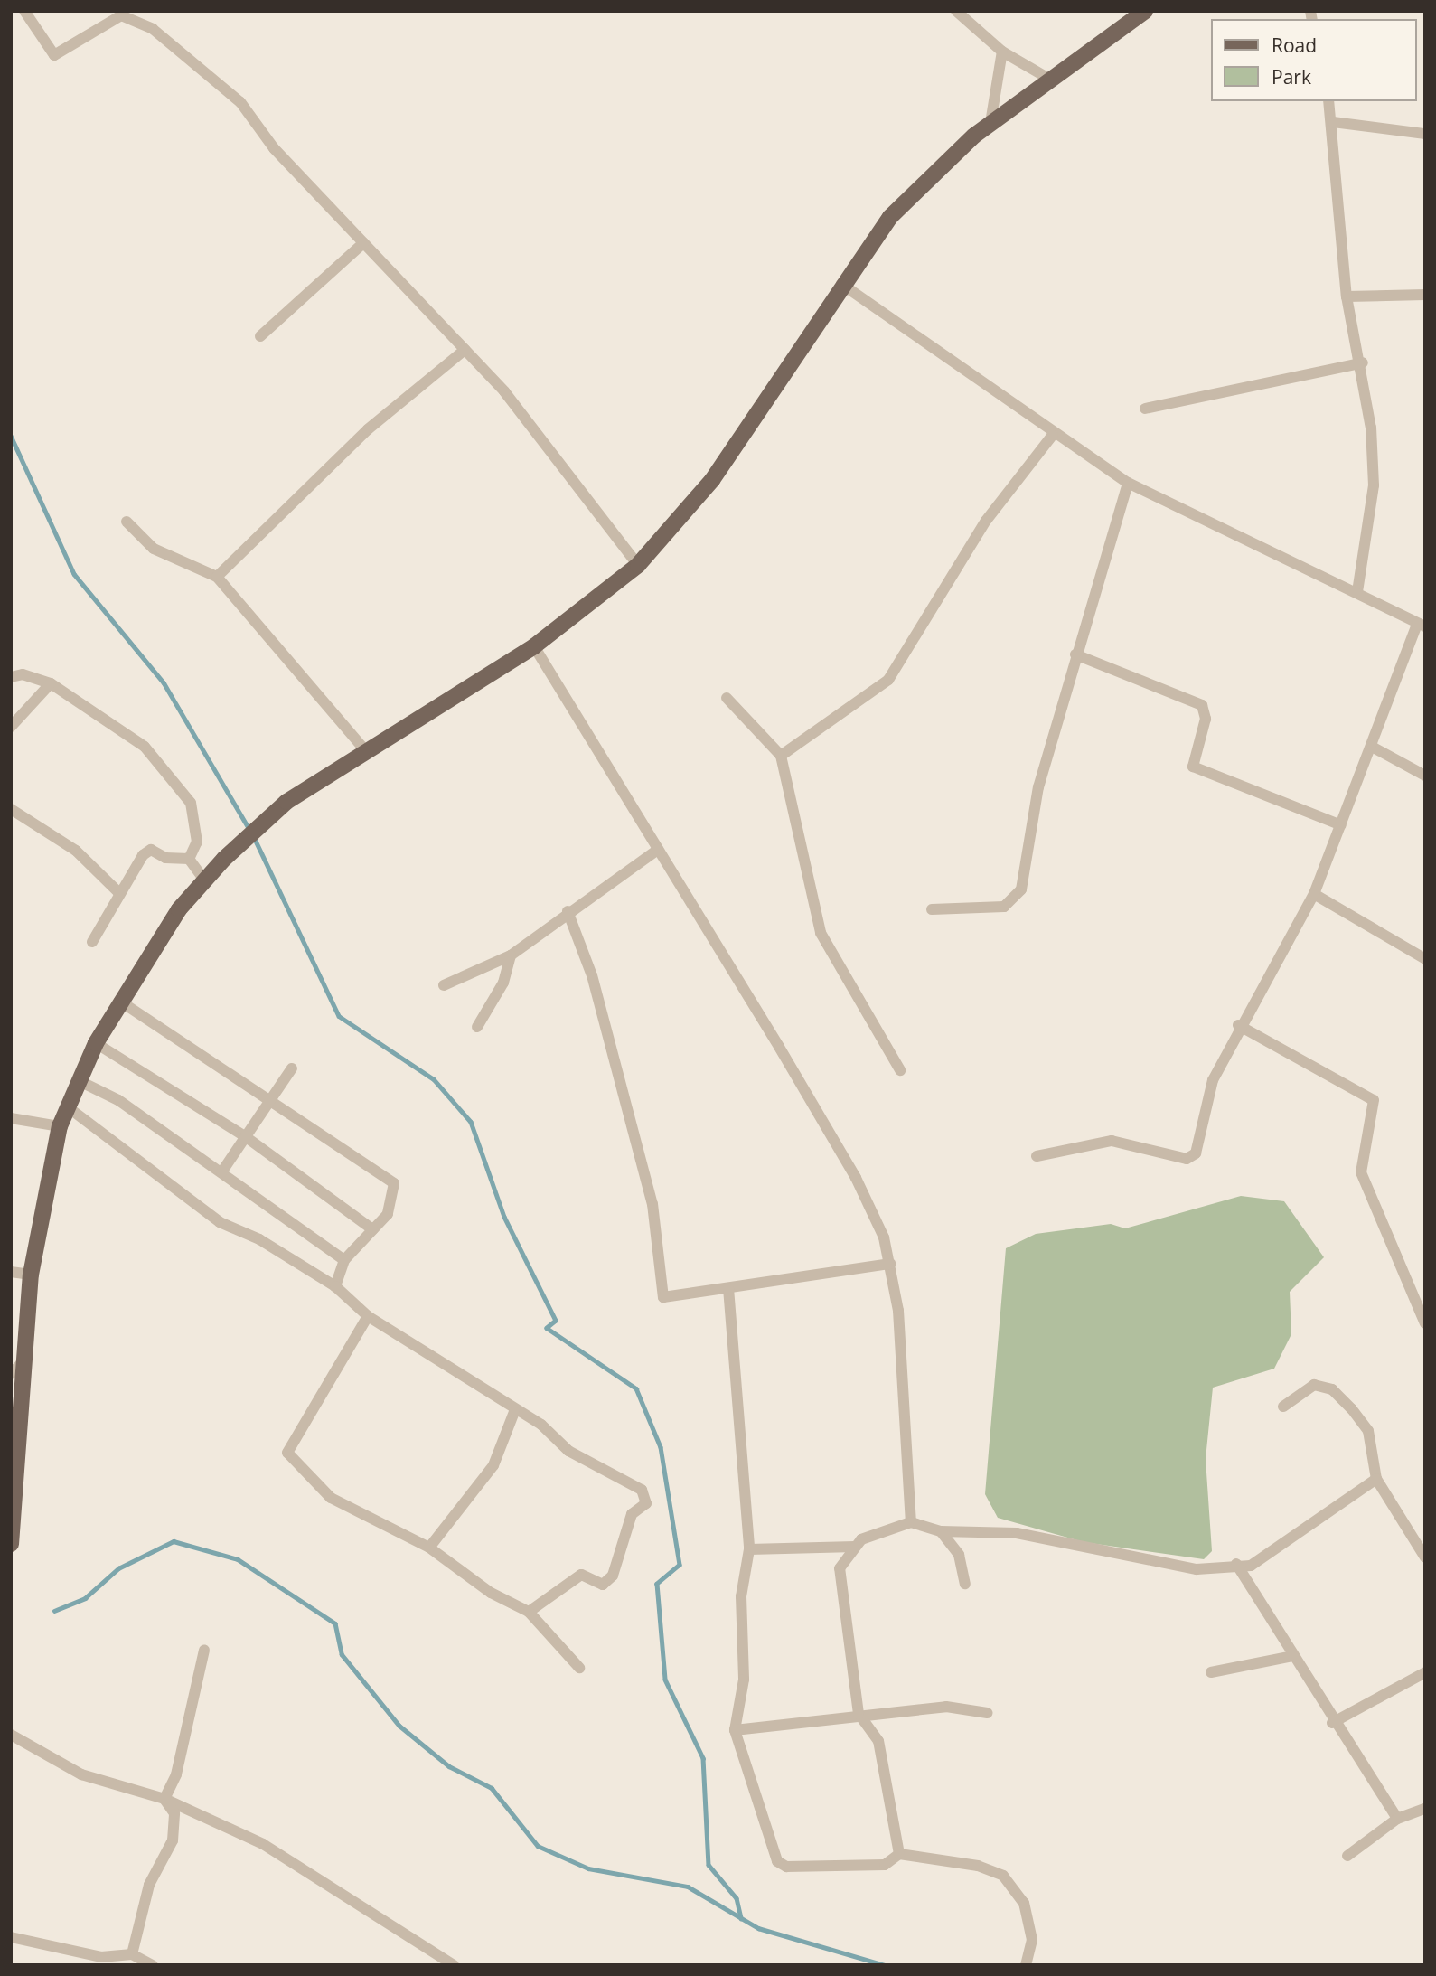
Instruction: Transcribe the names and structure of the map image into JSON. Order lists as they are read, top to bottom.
{
  "legend": ["Road", "Park"]
}
